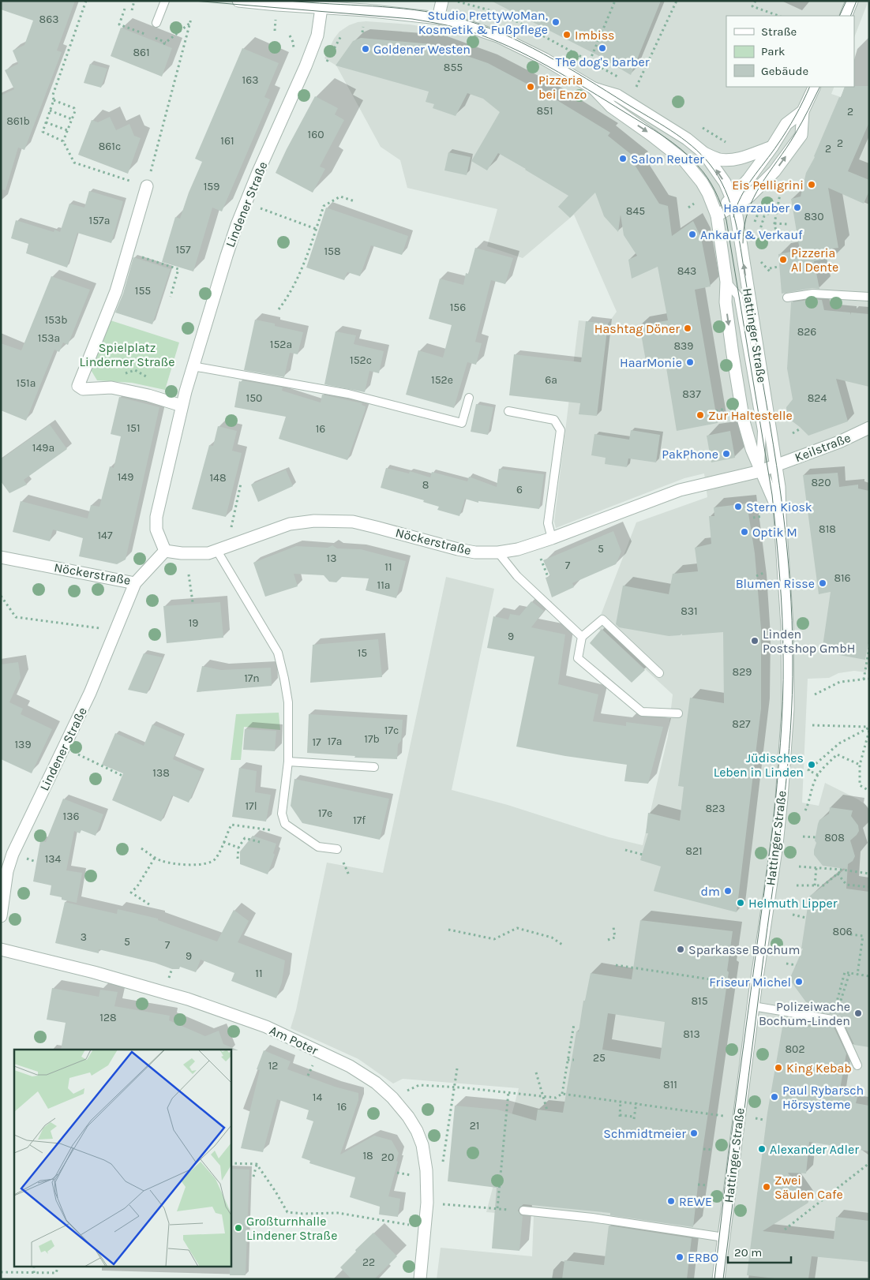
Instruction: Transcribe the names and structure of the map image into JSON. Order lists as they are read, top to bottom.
{
  "streets": {
    "street": [
      "Lindener Straße",
      "Hattinger Straße",
      "Keilstraße",
      "Nöckerstraße",
      "Am Poter"
    ]
  },
  "crossings": [
    ["Lindener Straße", "Hattinger Straße"],
    ["Lindener Straße", "Nöckerstraße"],
    ["Hattinger Straße", "Keilstraße"],
    ["Hattinger Straße", "Nöckerstraße"]
  ],
  "parks": ["Spielplatz Linderner Straße"],
  "places": [
    "Studio PrettyWoMan, Kosmetik & Fußpflege",
    "Imbiss",
    "The dog's barber",
    "Goldener Westen",
    "Pizzeria bei Enzo",
    "Salon Reuter",
    "Eis Pelligrini",
    "Haarzauber",
    "Ankauf & Verkauf",
    "Pizzeria Al Dente",
    "Hashtag Döner",
    "HaarMonie",
    "Zur Haltestelle",
    "PakPhone",
    "Stern Kiosk",
    "Optik M",
    "Blumen Risse",
    "Linden Postshop GmbH",
    "Jüdisches Leben in Linden",
    "dm",
    "Helmuth Lipper",
    "Sparkasse Bochum",
    "Friseur Michel",
    "Polizeiwache Bochum-Linden",
    "King Kebab",
    "Paul Rybarsch Hörsysteme",
    "Schmidtmeier",
    "Alexander Adler",
    "Zwei Säulen Cafe",
    "REWE",
    "Großturnhalle Lindener Straße",
    "ERBO"
  ],
  "house_numbers": [
    "863",
    "861",
    "855",
    "163",
    "851",
    "2",
    "861b",
    "160",
    "161",
    "2",
    "861c",
    "2",
    "159",
    "845",
    "830",
    "157a",
    "157",
    "158",
    "843",
    "155",
    "156",
    "153b",
    "826",
    "153a",
    "152a",
    "839",
    "152c",
    "152e",
    "6a",
    "151a",
    "837",
    "150",
    "824",
    "151",
    "16",
    "149a",
    "149",
    "148",
    "820",
    "8",
    "6",
    "818",
    "147",
    "5",
    "13",
    "7",
    "11",
    "816",
    "11a",
    "831",
    "19",
    "9",
    "15",
    "829",
    "17n",
    "827",
    "17c",
    "17b",
    "17a",
    "17",
    "139",
    "138",
    "17l",
    "823",
    "17e",
    "136",
    "17f",
    "808",
    "821",
    "134",
    "806",
    "3",
    "5",
    "7",
    "9",
    "11",
    "815",
    "128",
    "813",
    "802",
    "25",
    "12",
    "811",
    "14",
    "16",
    "21",
    "18",
    "20",
    "22"
  ],
  "legend": ["Straße", "Park", "Gebäude"],
  "scale_bar": "20 m"
}
